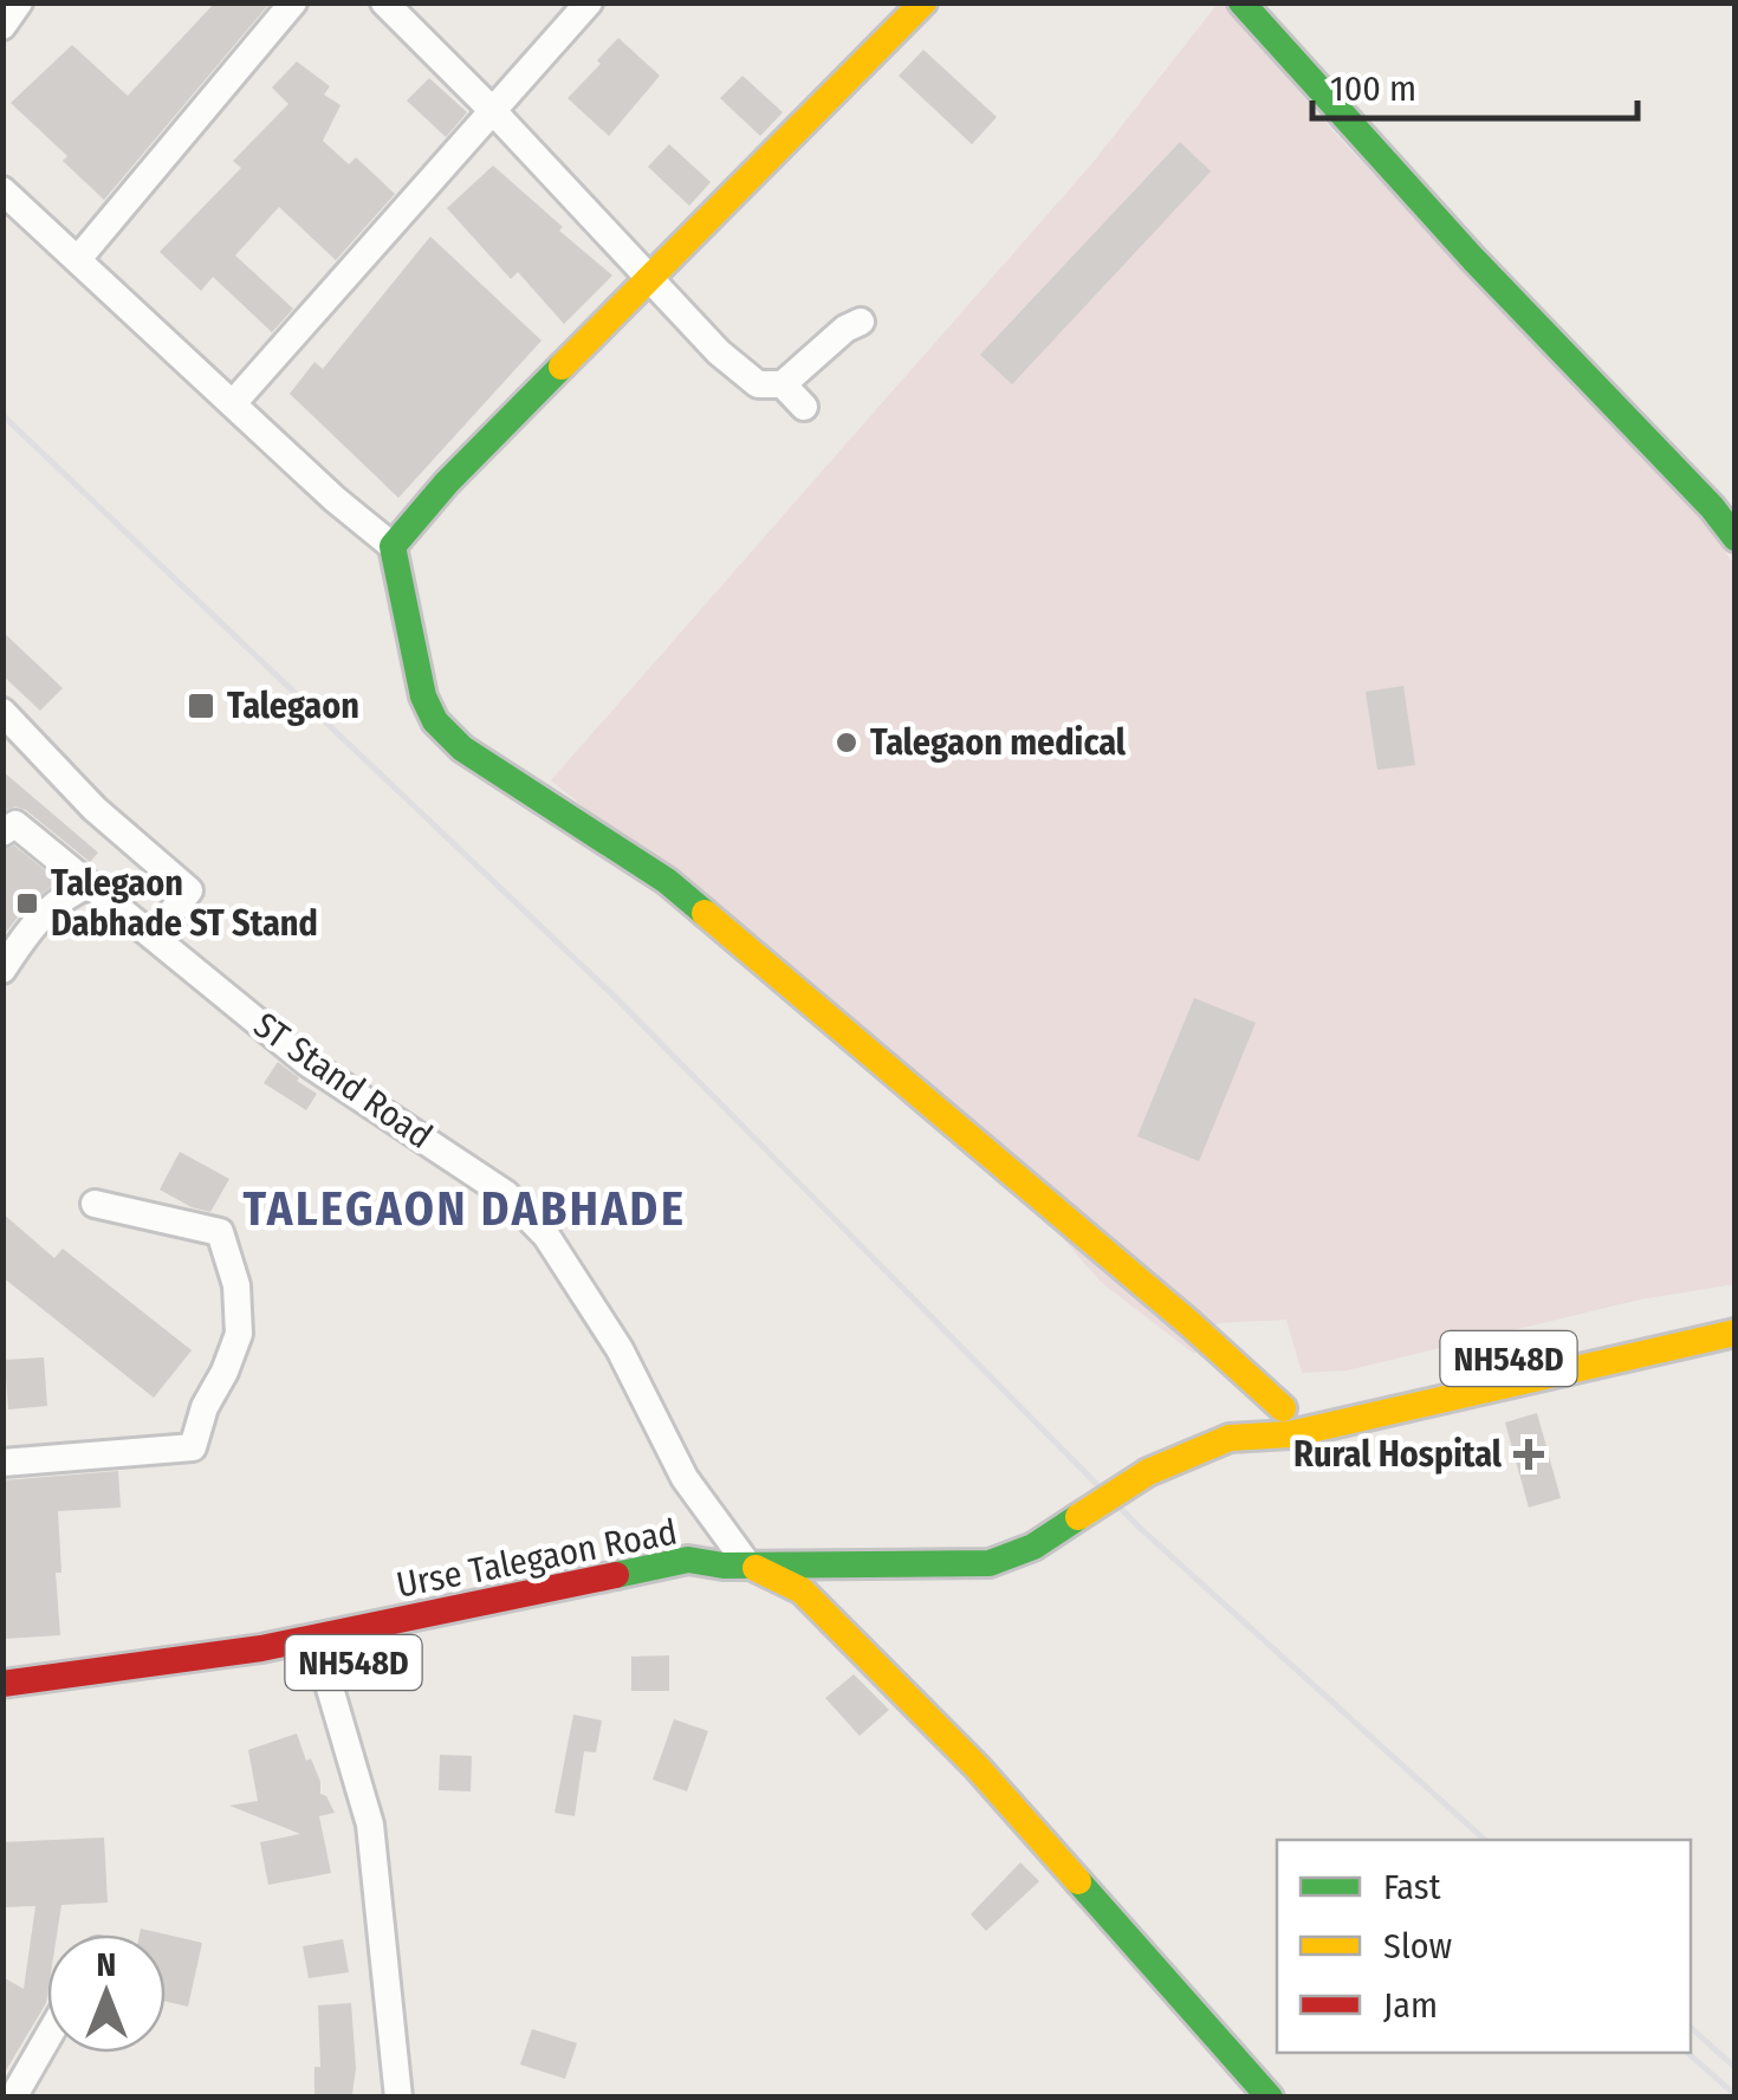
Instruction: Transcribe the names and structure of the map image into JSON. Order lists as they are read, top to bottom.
{
  "streets": {
    "main road": ["NH548D", "Urse Talegaon Road"],
    "street": ["ST Stand Road"]
  },
  "crossings": [
    ["ST Stand Road", "Urse Talegaon Road"],
    ["NH548D", "Urse Talegaon Road"]
  ],
  "districts": ["TALEGAON DABHADE"],
  "places": {
    "transit": ["Talegaon", "Talegaon Dabhade ST Stand"],
    "other": ["Talegaon medical"],
    "health": ["Rural Hospital"]
  },
  "legend": ["Fast", "Slow", "Jam"],
  "scale_bar": "100 m",
  "north": "top"
}
